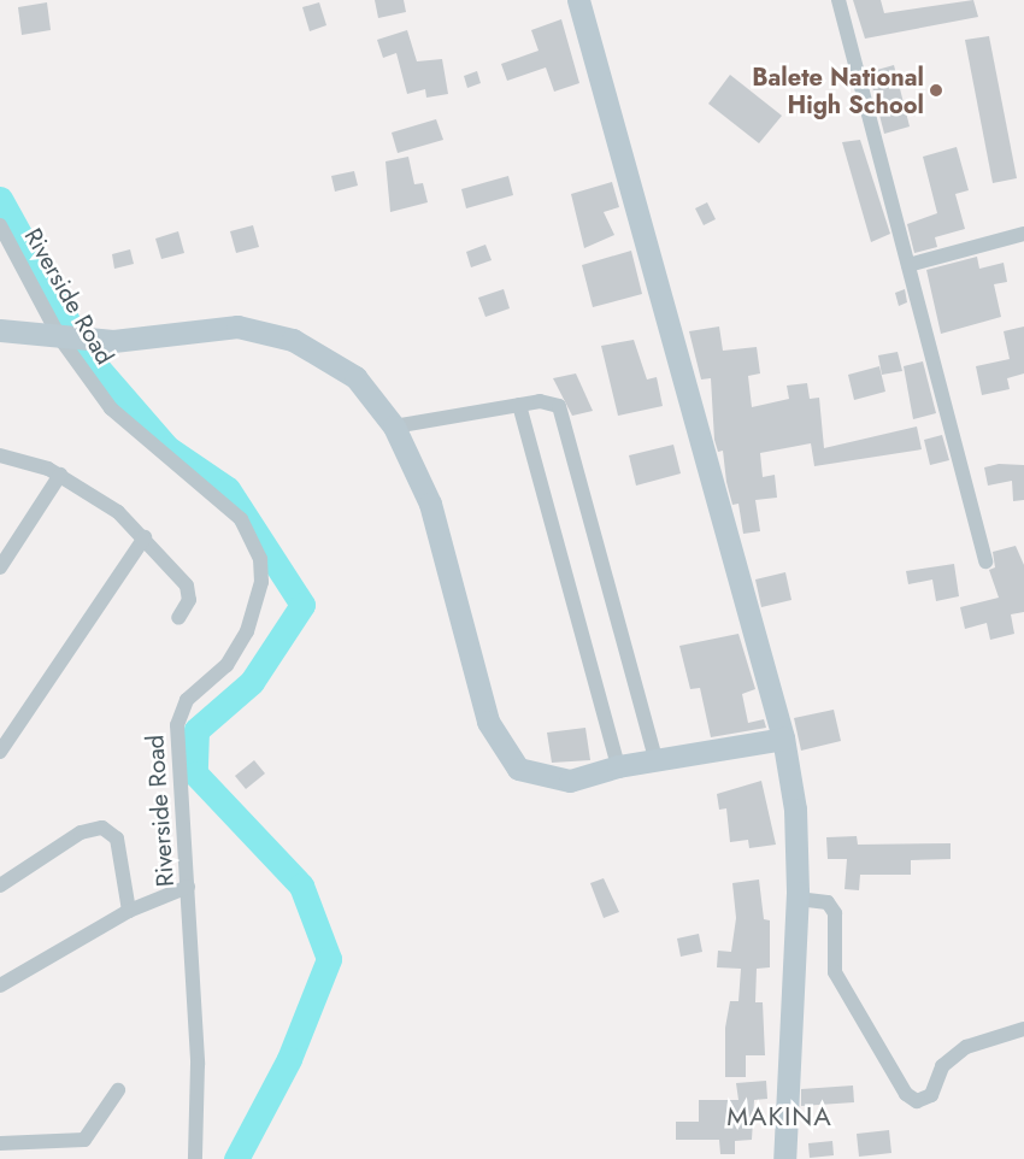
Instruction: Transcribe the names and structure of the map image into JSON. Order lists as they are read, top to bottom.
{
  "streets": {
    "street": ["Riverside Road"]
  },
  "districts": ["MAKINA"],
  "places": ["Balete National High School"]
}
